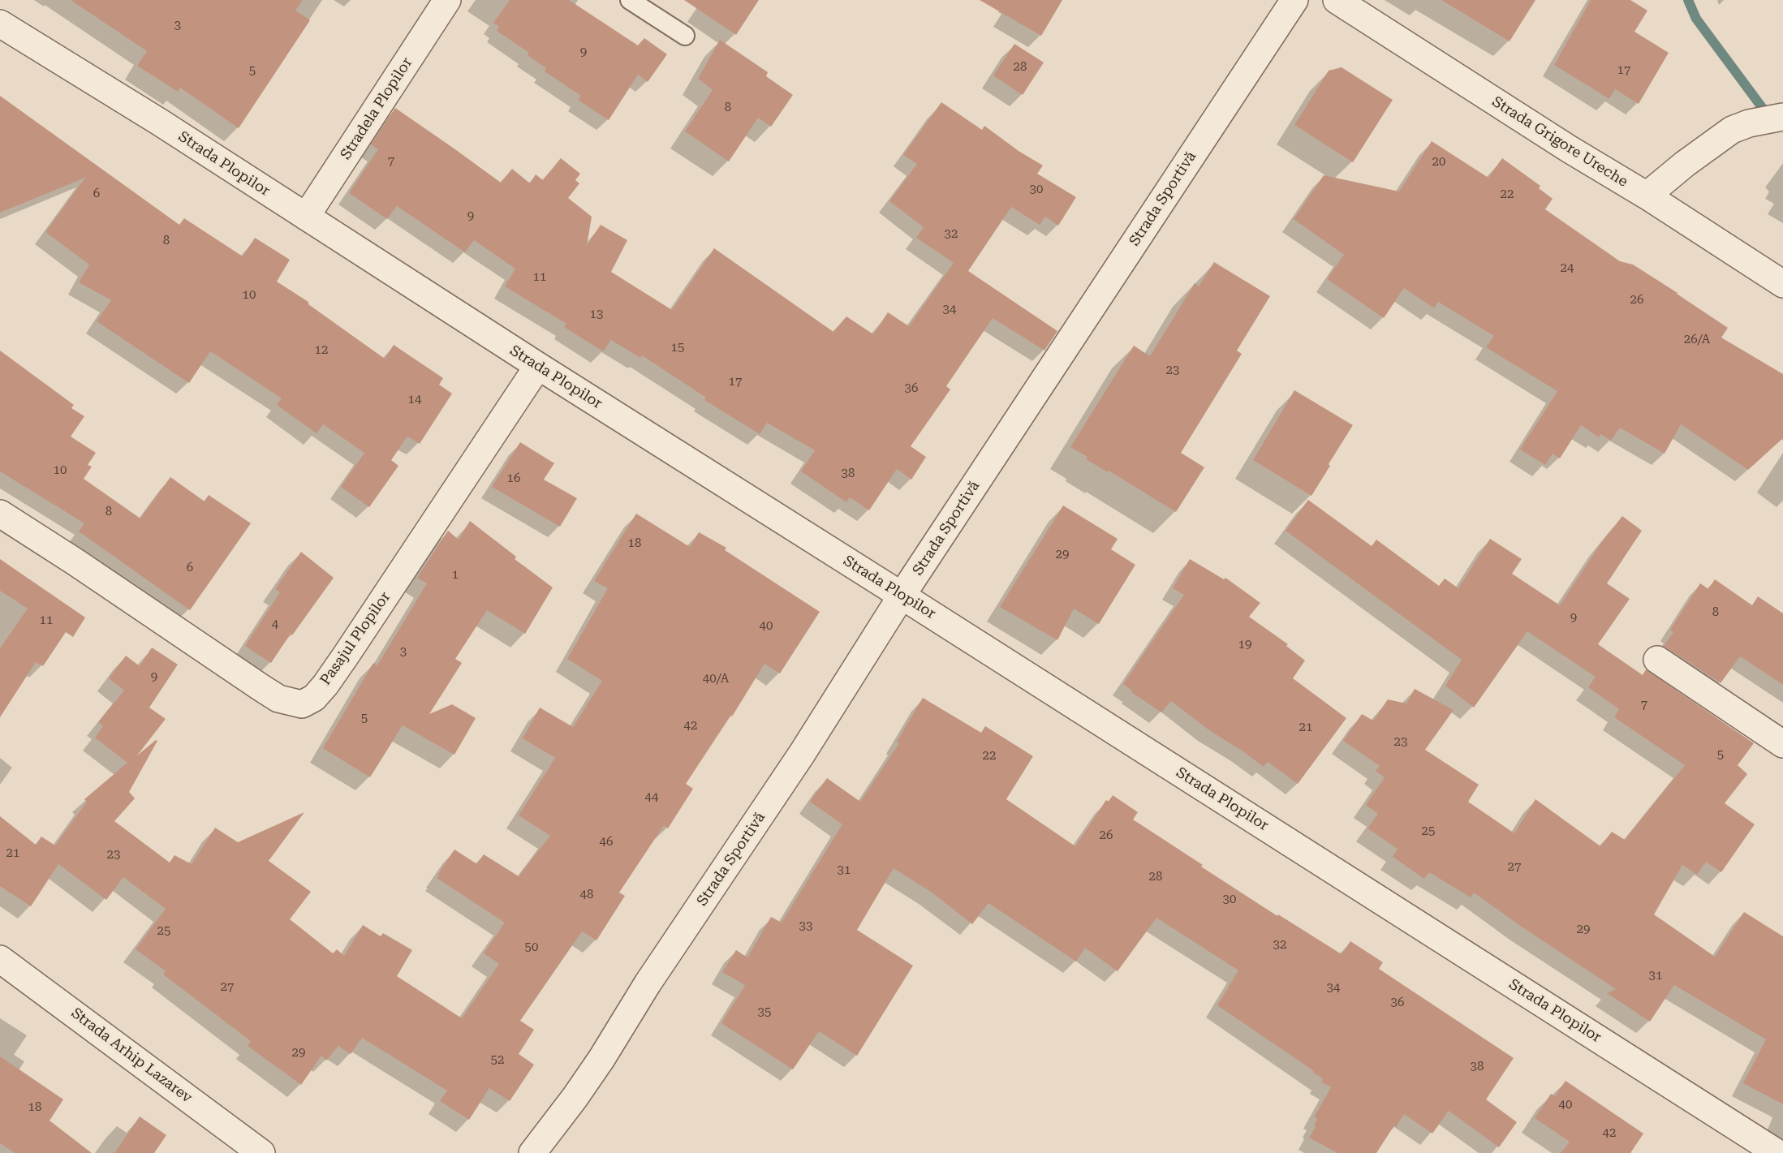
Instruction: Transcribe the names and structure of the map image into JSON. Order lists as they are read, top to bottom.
{
  "streets": {
    "street": [
      "Stradela Plopilor",
      "Strada Grigore Ureche",
      "Strada Plopilor",
      "Strada Sportivă",
      "Pasajul Plopilor",
      "Strada Arhip Lazarev"
    ]
  },
  "crossings": [
    ["Stradela Plopilor", "Strada Plopilor"],
    ["Strada Plopilor", "Strada Sportivă"],
    ["Strada Plopilor", "Pasajul Plopilor"]
  ],
  "house_numbers": [
    "3",
    "9",
    "28",
    "17",
    "5",
    "8",
    "7",
    "20",
    "30",
    "6",
    "22",
    "9",
    "32",
    "8",
    "24",
    "11",
    "10",
    "26",
    "34",
    "13",
    "26/A",
    "15",
    "12",
    "23",
    "17",
    "36",
    "14",
    "10",
    "38",
    "16",
    "8",
    "18",
    "29",
    "6",
    "1",
    "8",
    "9",
    "11",
    "4",
    "40",
    "19",
    "3",
    "9",
    "40/A",
    "7",
    "5",
    "42",
    "21",
    "23",
    "5",
    "22",
    "44",
    "25",
    "26",
    "46",
    "21",
    "23",
    "27",
    "31",
    "28",
    "48",
    "30",
    "33",
    "29",
    "25",
    "32",
    "50",
    "31",
    "27",
    "34",
    "36",
    "35",
    "29",
    "52",
    "38",
    "40",
    "18",
    "42"
  ]
}
